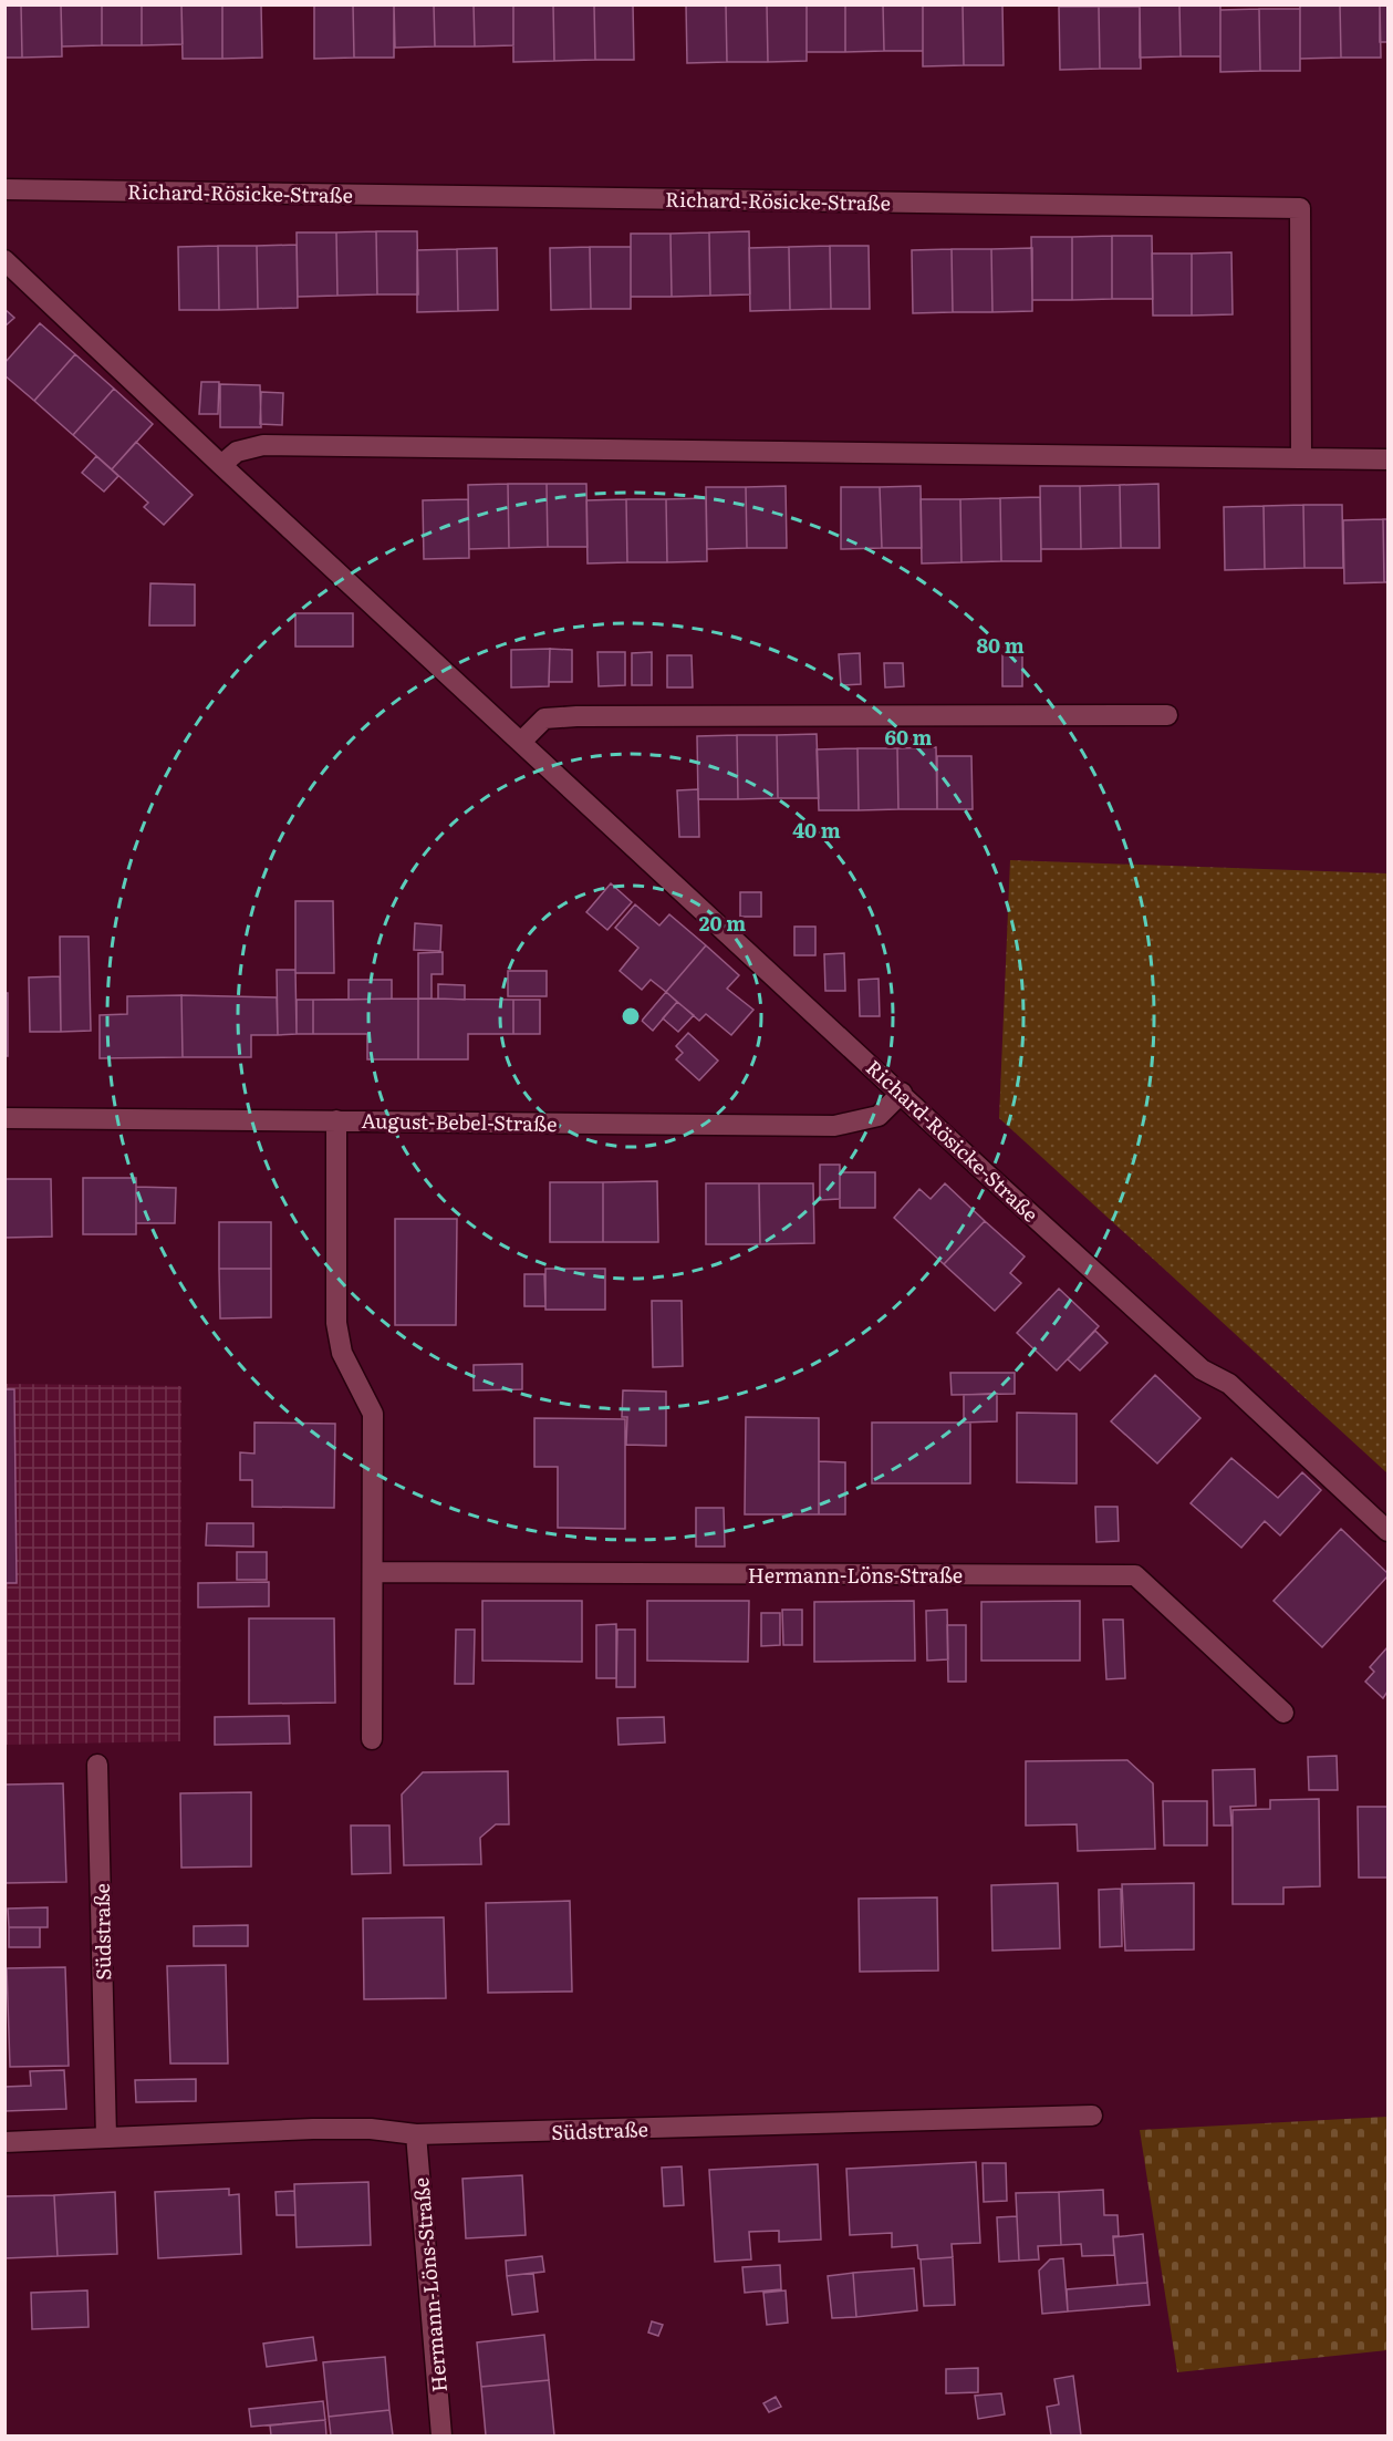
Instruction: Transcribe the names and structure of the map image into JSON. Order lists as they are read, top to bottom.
{
  "streets": {
    "street": [
      "Richard-Rösicke-Straße",
      "August-Bebel-Straße",
      "Hermann-Löns-Straße",
      "Südstraße"
    ]
  },
  "crossings": [
    ["Richard-Rösicke-Straße", "August-Bebel-Straße"],
    ["Hermann-Löns-Straße", "Südstraße"]
  ],
  "rings": [
    "80 m",
    "60 m",
    "40 m",
    "20 m"
  ]
}
